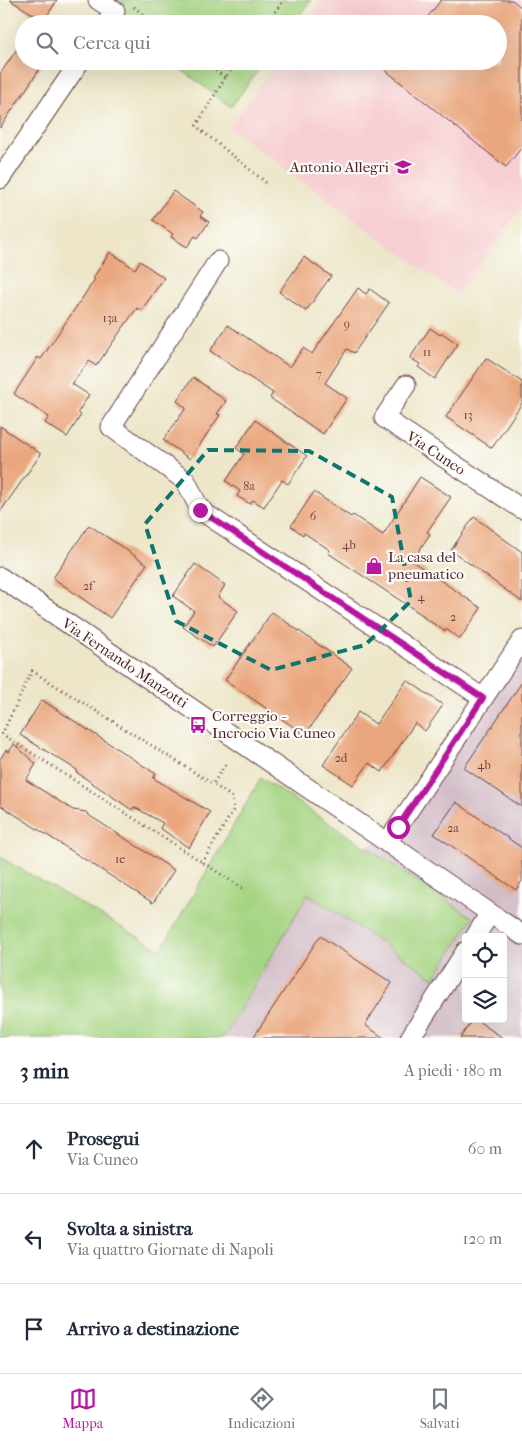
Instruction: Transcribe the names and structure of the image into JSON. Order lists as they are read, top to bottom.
{
  "streets": {
    "street": ["Via Cuneo", "Via Fernando Manzotti"]
  },
  "places": {
    "school or university": ["Antonio Allegri"],
    "shop": ["La casa del pneumatico"],
    "bus stop": ["Correggio - Incrocio Via Cuneo"]
  },
  "house_numbers": [
    "13a",
    "9",
    "11",
    "7",
    "13",
    "8a",
    "6",
    "4b",
    "2f",
    "4",
    "2",
    "2d",
    "4b",
    "2a",
    "1e"
  ],
  "page": {
    "search": "Cerca qui",
    "heading": ["3 min", "A piedi · 180 m"],
    "list": [
      ["Prosegui", "Via Cuneo", "60 m"],
      ["Svolta a sinistra", "Via quattro Giornate di Napoli", "120 m"],
      "Arrivo a destinazione"
    ],
    "nav": ["Mappa", "Indicazioni", "Salvati"]
  }
}
